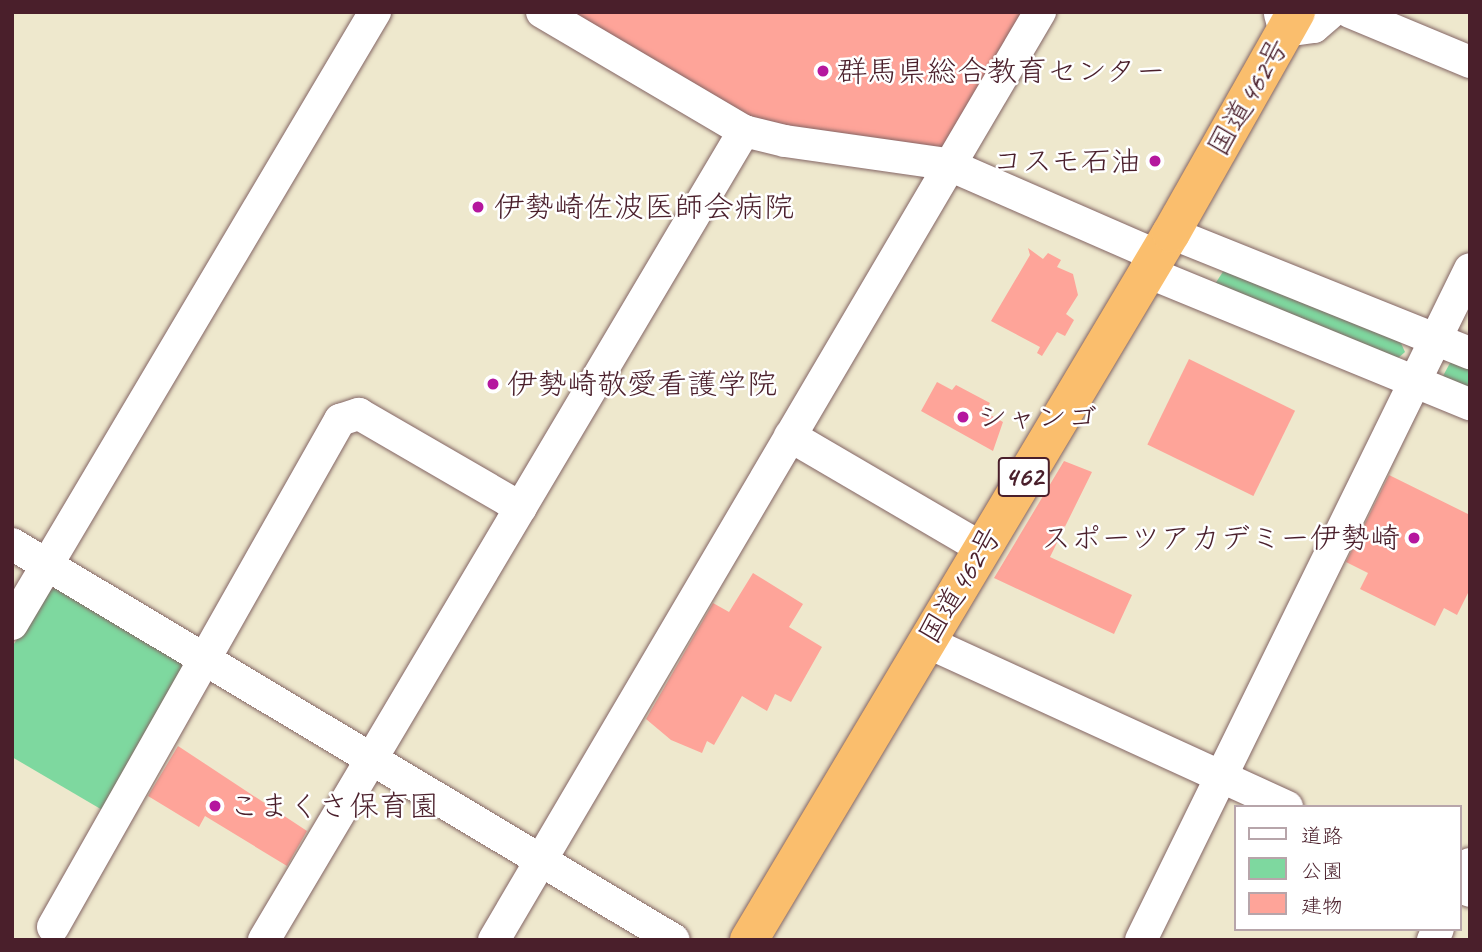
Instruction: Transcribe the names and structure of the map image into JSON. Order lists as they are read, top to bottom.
{
  "streets": {
    "highway": ["国道462号", "462"]
  },
  "places": [
    "群馬県総合教育センター",
    "コスモ石油",
    "伊勢崎佐波医師会病院",
    "伊勢崎敬愛看護学院",
    "シャンゴ",
    "スポーツアカデミー伊勢崎",
    "こまくさ保育園"
  ],
  "legend": ["道路", "公園", "建物"]
}
